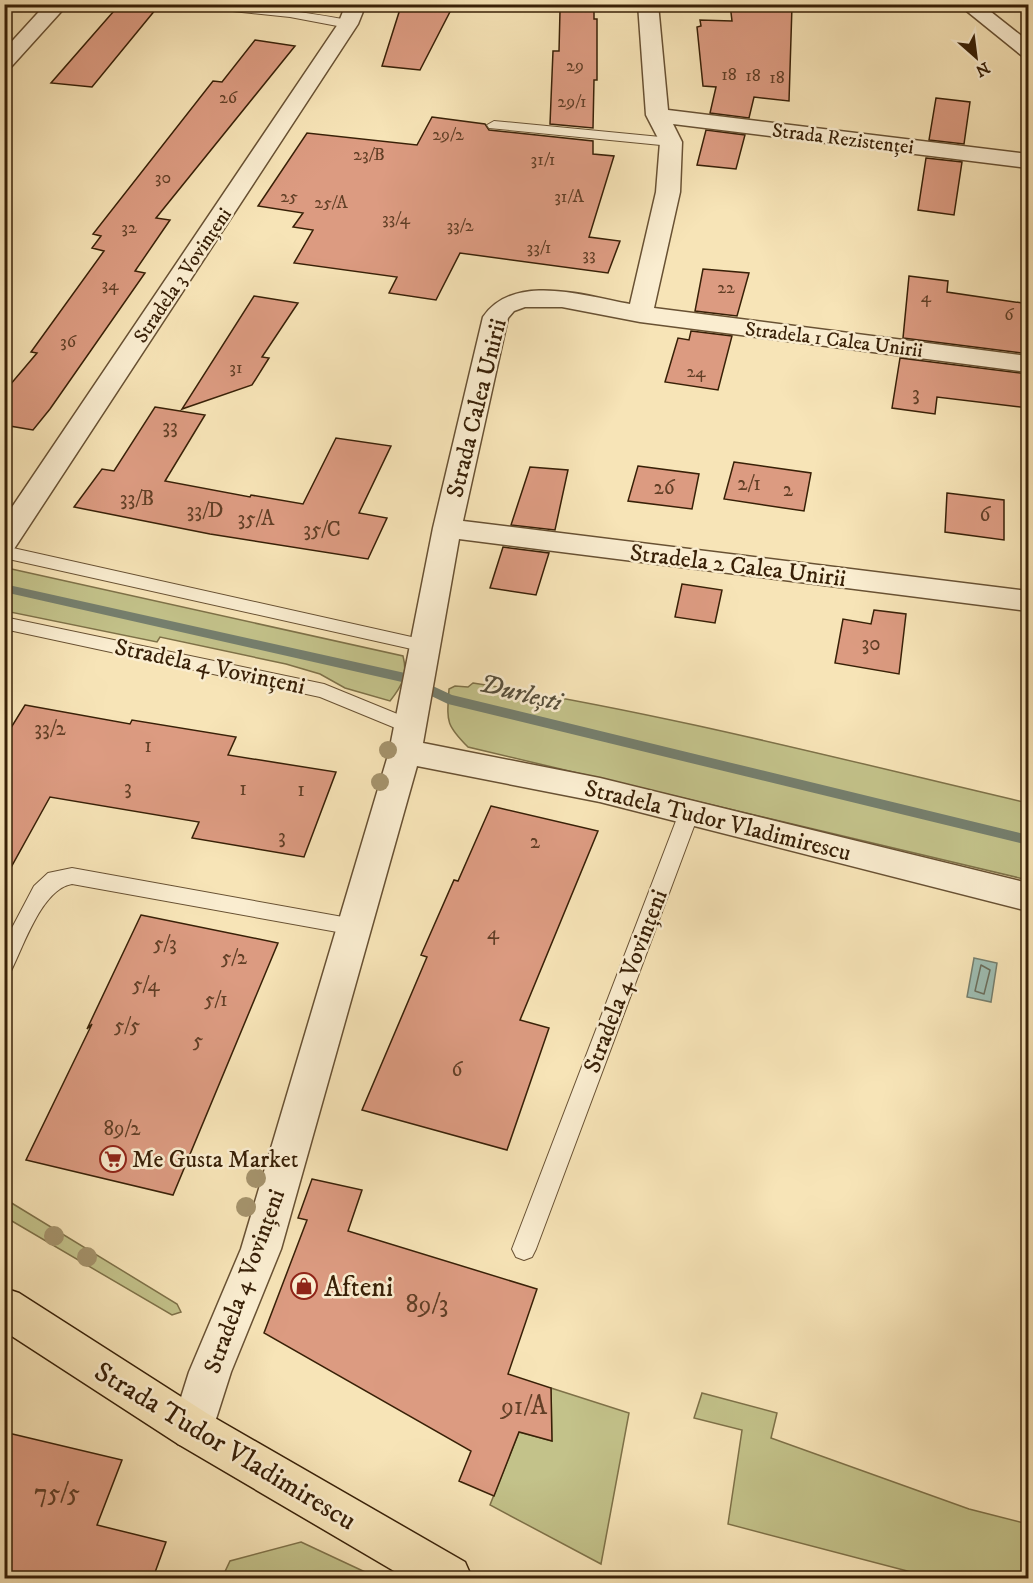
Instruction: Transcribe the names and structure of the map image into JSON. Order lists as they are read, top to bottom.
{
  "streets": {
    "main road": ["Strada Tudor Vladimirescu"],
    "street": [
      "Strada Rezistenței",
      "Stradela 3 Vovințeni",
      "Stradela 1 Calea Unirii",
      "Strada Calea Unirii",
      "Stradela 2 Calea Unirii",
      "Stradela 4 Vovințeni",
      "Stradela Tudor Vladimirescu"
    ]
  },
  "crossings": [
    ["Stradela 1 Calea Unirii", "Strada Calea Unirii"],
    ["Strada Calea Unirii", "Stradela 2 Calea Unirii"],
    ["Strada Calea Unirii", "Stradela 4 Vovințeni"],
    ["Strada Calea Unirii", "Stradela Tudor Vladimirescu"],
    ["Stradela 4 Vovințeni", "Stradela Tudor Vladimirescu"],
    ["Stradela 4 Vovințeni", "Strada Tudor Vladimirescu"]
  ],
  "water": ["Durlești"],
  "places": {
    "supermarket": ["Me Gusta Market"],
    "shop": ["Afteni"]
  },
  "house_numbers": [
    "29",
    "18",
    "18",
    "18",
    "26",
    "29/1",
    "29/2",
    "23/B",
    "31/1",
    "30",
    "25",
    "31/A",
    "25/A",
    "33/4",
    "33/2",
    "32",
    "33/1",
    "33",
    "34",
    "22",
    "4",
    "6",
    "36",
    "31",
    "24",
    "3",
    "33",
    "2/1",
    "26",
    "2",
    "33/B",
    "33/D",
    "6",
    "35/A",
    "35/C",
    "30",
    "33/2",
    "1",
    "3",
    "1",
    "1",
    "3",
    "2",
    "4",
    "5/3",
    "5/2",
    "5/4",
    "5/1",
    "5/5",
    "5",
    "6",
    "89/2",
    "89/3",
    "91/A",
    "75/5"
  ],
  "north": "bottom right"
}
